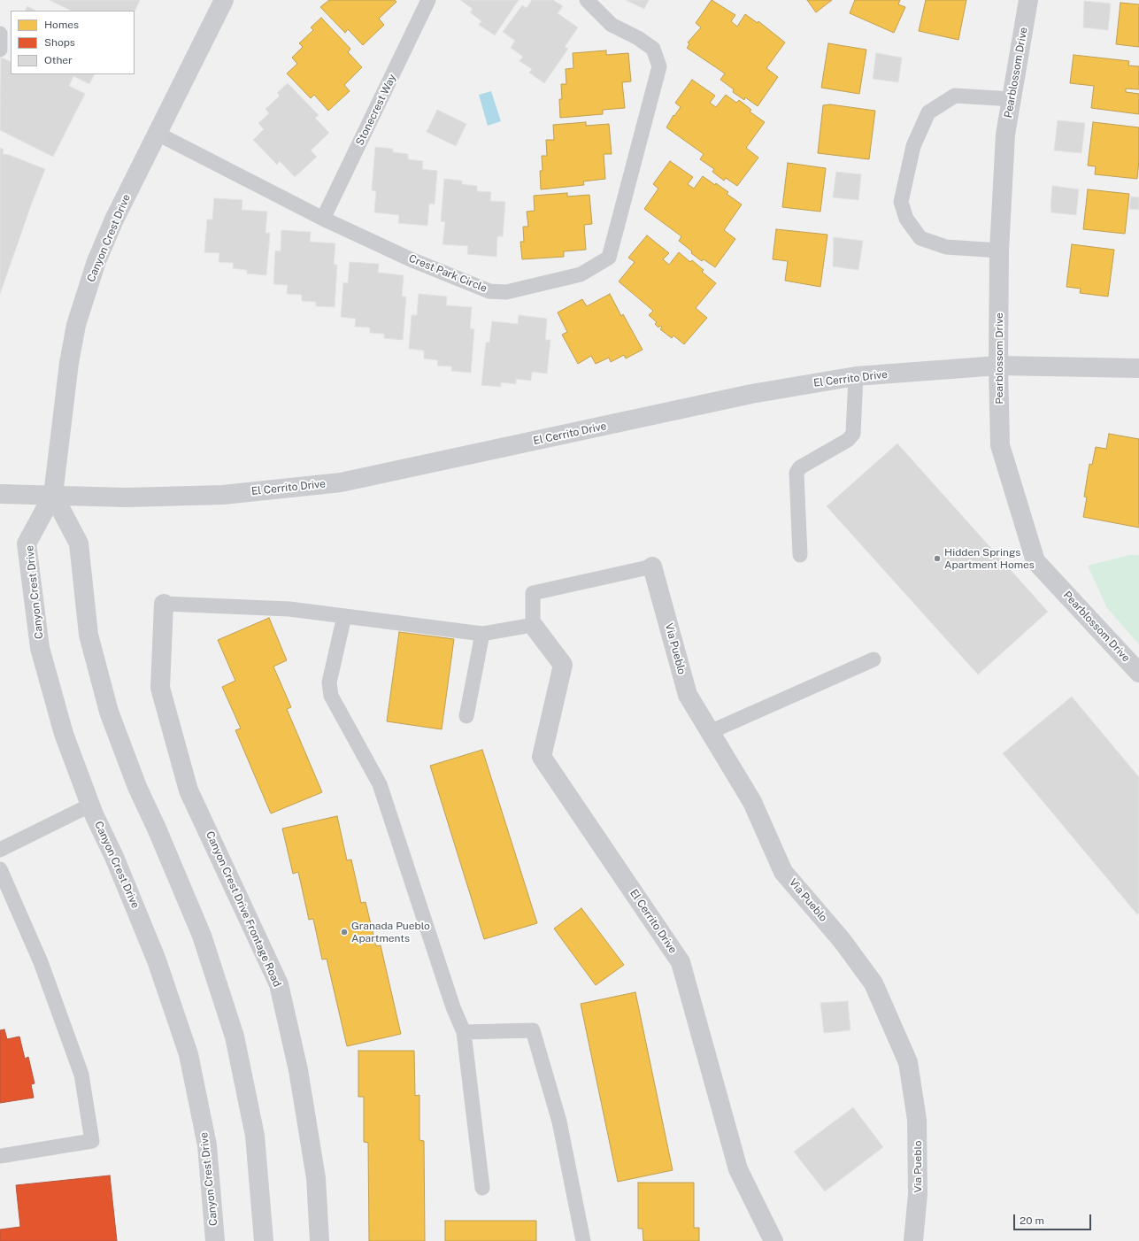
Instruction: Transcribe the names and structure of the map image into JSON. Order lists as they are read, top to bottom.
{
  "streets": {
    "main road": ["Canyon Crest Drive", "El Cerrito Drive"],
    "street": ["Pearblossom Drive", "Via Pueblo", "Canyon Crest Drive Frontage Road"],
    "lane": ["Stonecrest Way", "Crest Park Circle"]
  },
  "crossings": [
    ["Pearblossom Drive", "El Cerrito Drive"],
    ["Stonecrest Way", "Crest Park Circle"],
    ["Canyon Crest Drive", "Crest Park Circle"],
    ["Canyon Crest Drive", "El Cerrito Drive"]
  ],
  "places": ["Hidden Springs Apartment Homes", "Granada Pueblo Apartments"],
  "legend": ["Homes", "Shops", "Other"],
  "scale_bar": "20 m"
}
